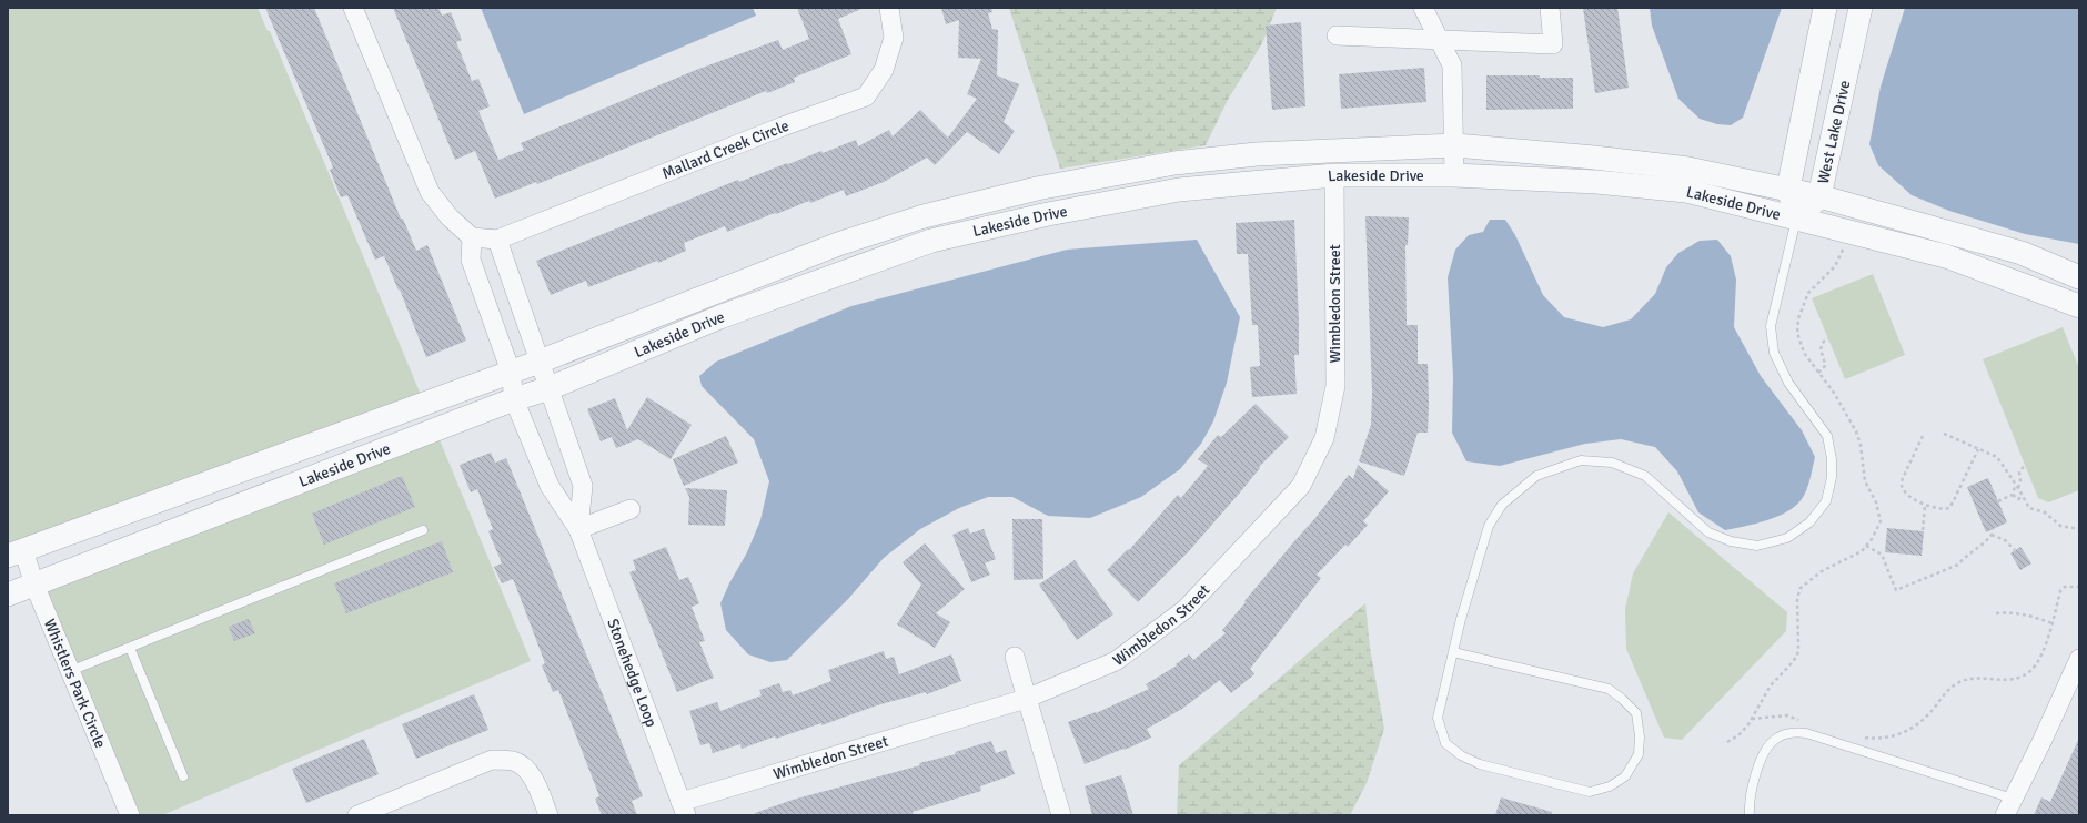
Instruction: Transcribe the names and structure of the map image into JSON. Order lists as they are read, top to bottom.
{
  "streets": {
    "street": [
      "West Lake Drive",
      "Mallard Creek Circle",
      "Lakeside Drive",
      "Wimbledon Street",
      "Stonehedge Loop",
      "Whistlers Park Circle"
    ]
  },
  "crossings": [
    ["West Lake Drive", "Lakeside Drive"],
    ["Lakeside Drive", "Wimbledon Street"],
    ["Lakeside Drive", "Stonehedge Loop"],
    ["Lakeside Drive", "Whistlers Park Circle"],
    ["Wimbledon Street", "Stonehedge Loop"]
  ]
}
